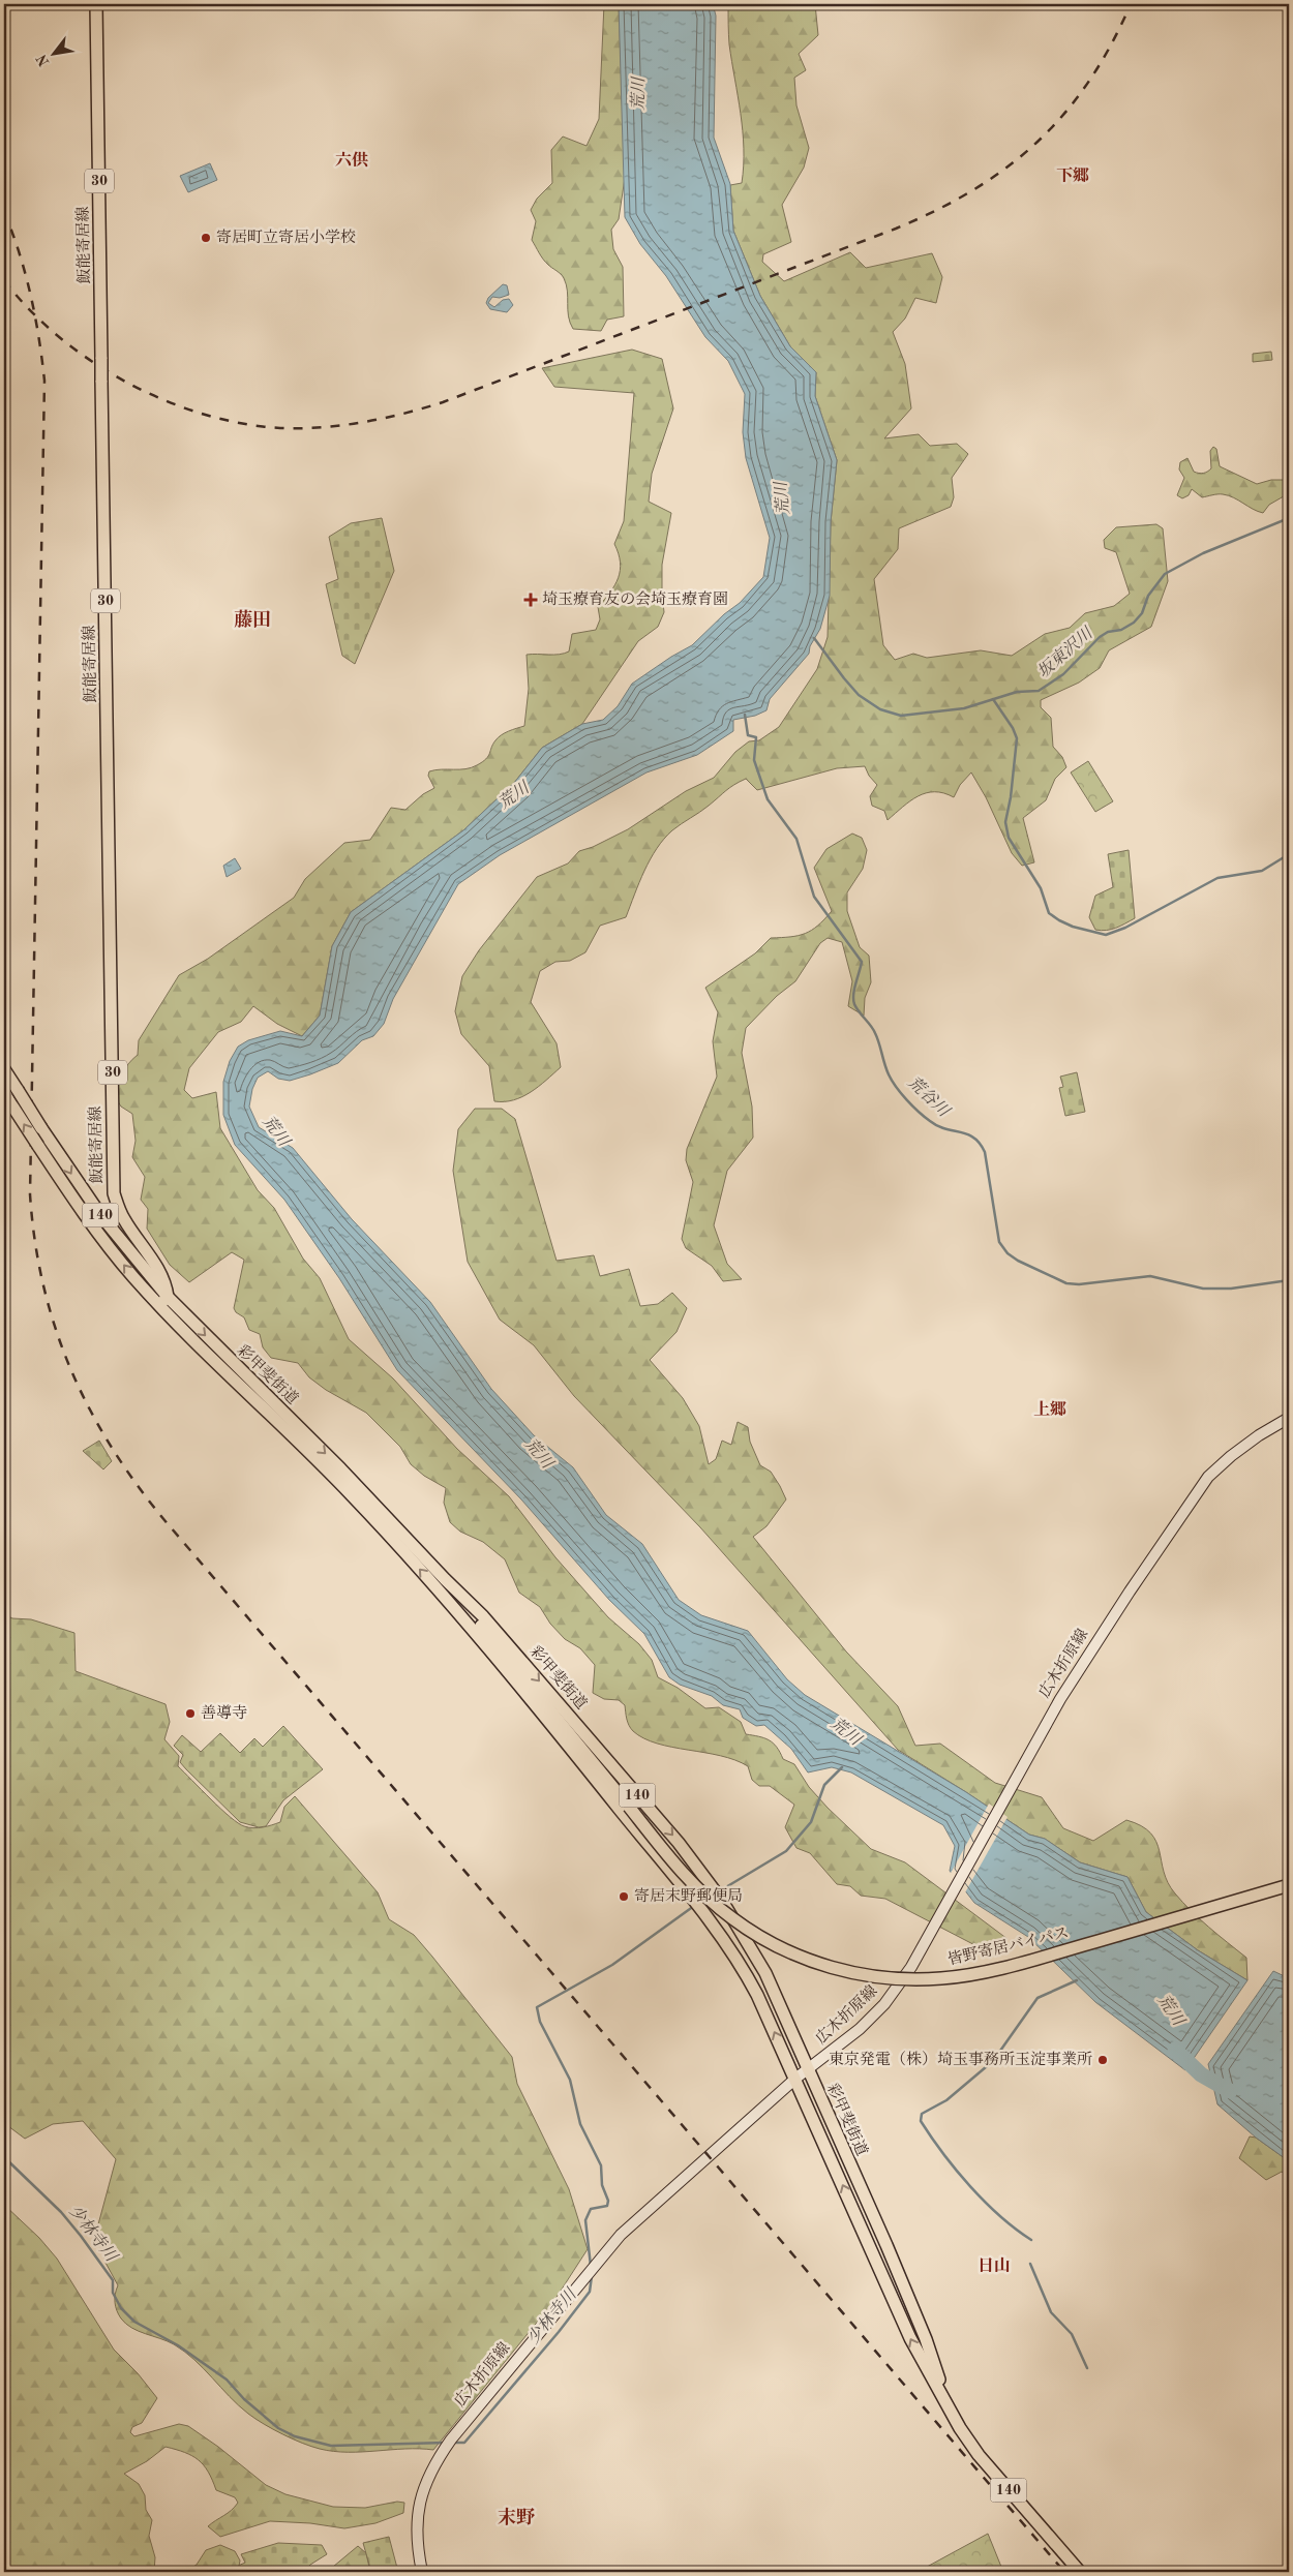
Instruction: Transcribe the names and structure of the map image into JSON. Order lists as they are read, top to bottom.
{
  "streets": {
    "main road": [
      "30",
      "飯能寄居線",
      "140",
      "彩甲斐街道",
      "広木折原線",
      "皆野寄居バイパス"
    ]
  },
  "crossings": [
    ["飯能寄居線", "彩甲斐街道"],
    ["彩甲斐街道", "広木折原線"],
    ["彩甲斐街道", "皆野寄居バイパス"]
  ],
  "districts": [
    "六供",
    "下郷",
    "藤田",
    "上郷",
    "日山",
    "末野"
  ],
  "water": [
    "荒川",
    "坂東沢川",
    "荒谷川",
    "少林寺川"
  ],
  "places": {
    "other": [
      "寄居町立寄居小学校",
      "善導寺",
      "寄居末野郵便局",
      "東京発電（株）埼玉事務所玉淀事業所"
    ],
    "health": ["埼玉療育友の会埼玉療育園"]
  },
  "north": "bottom left"
}
